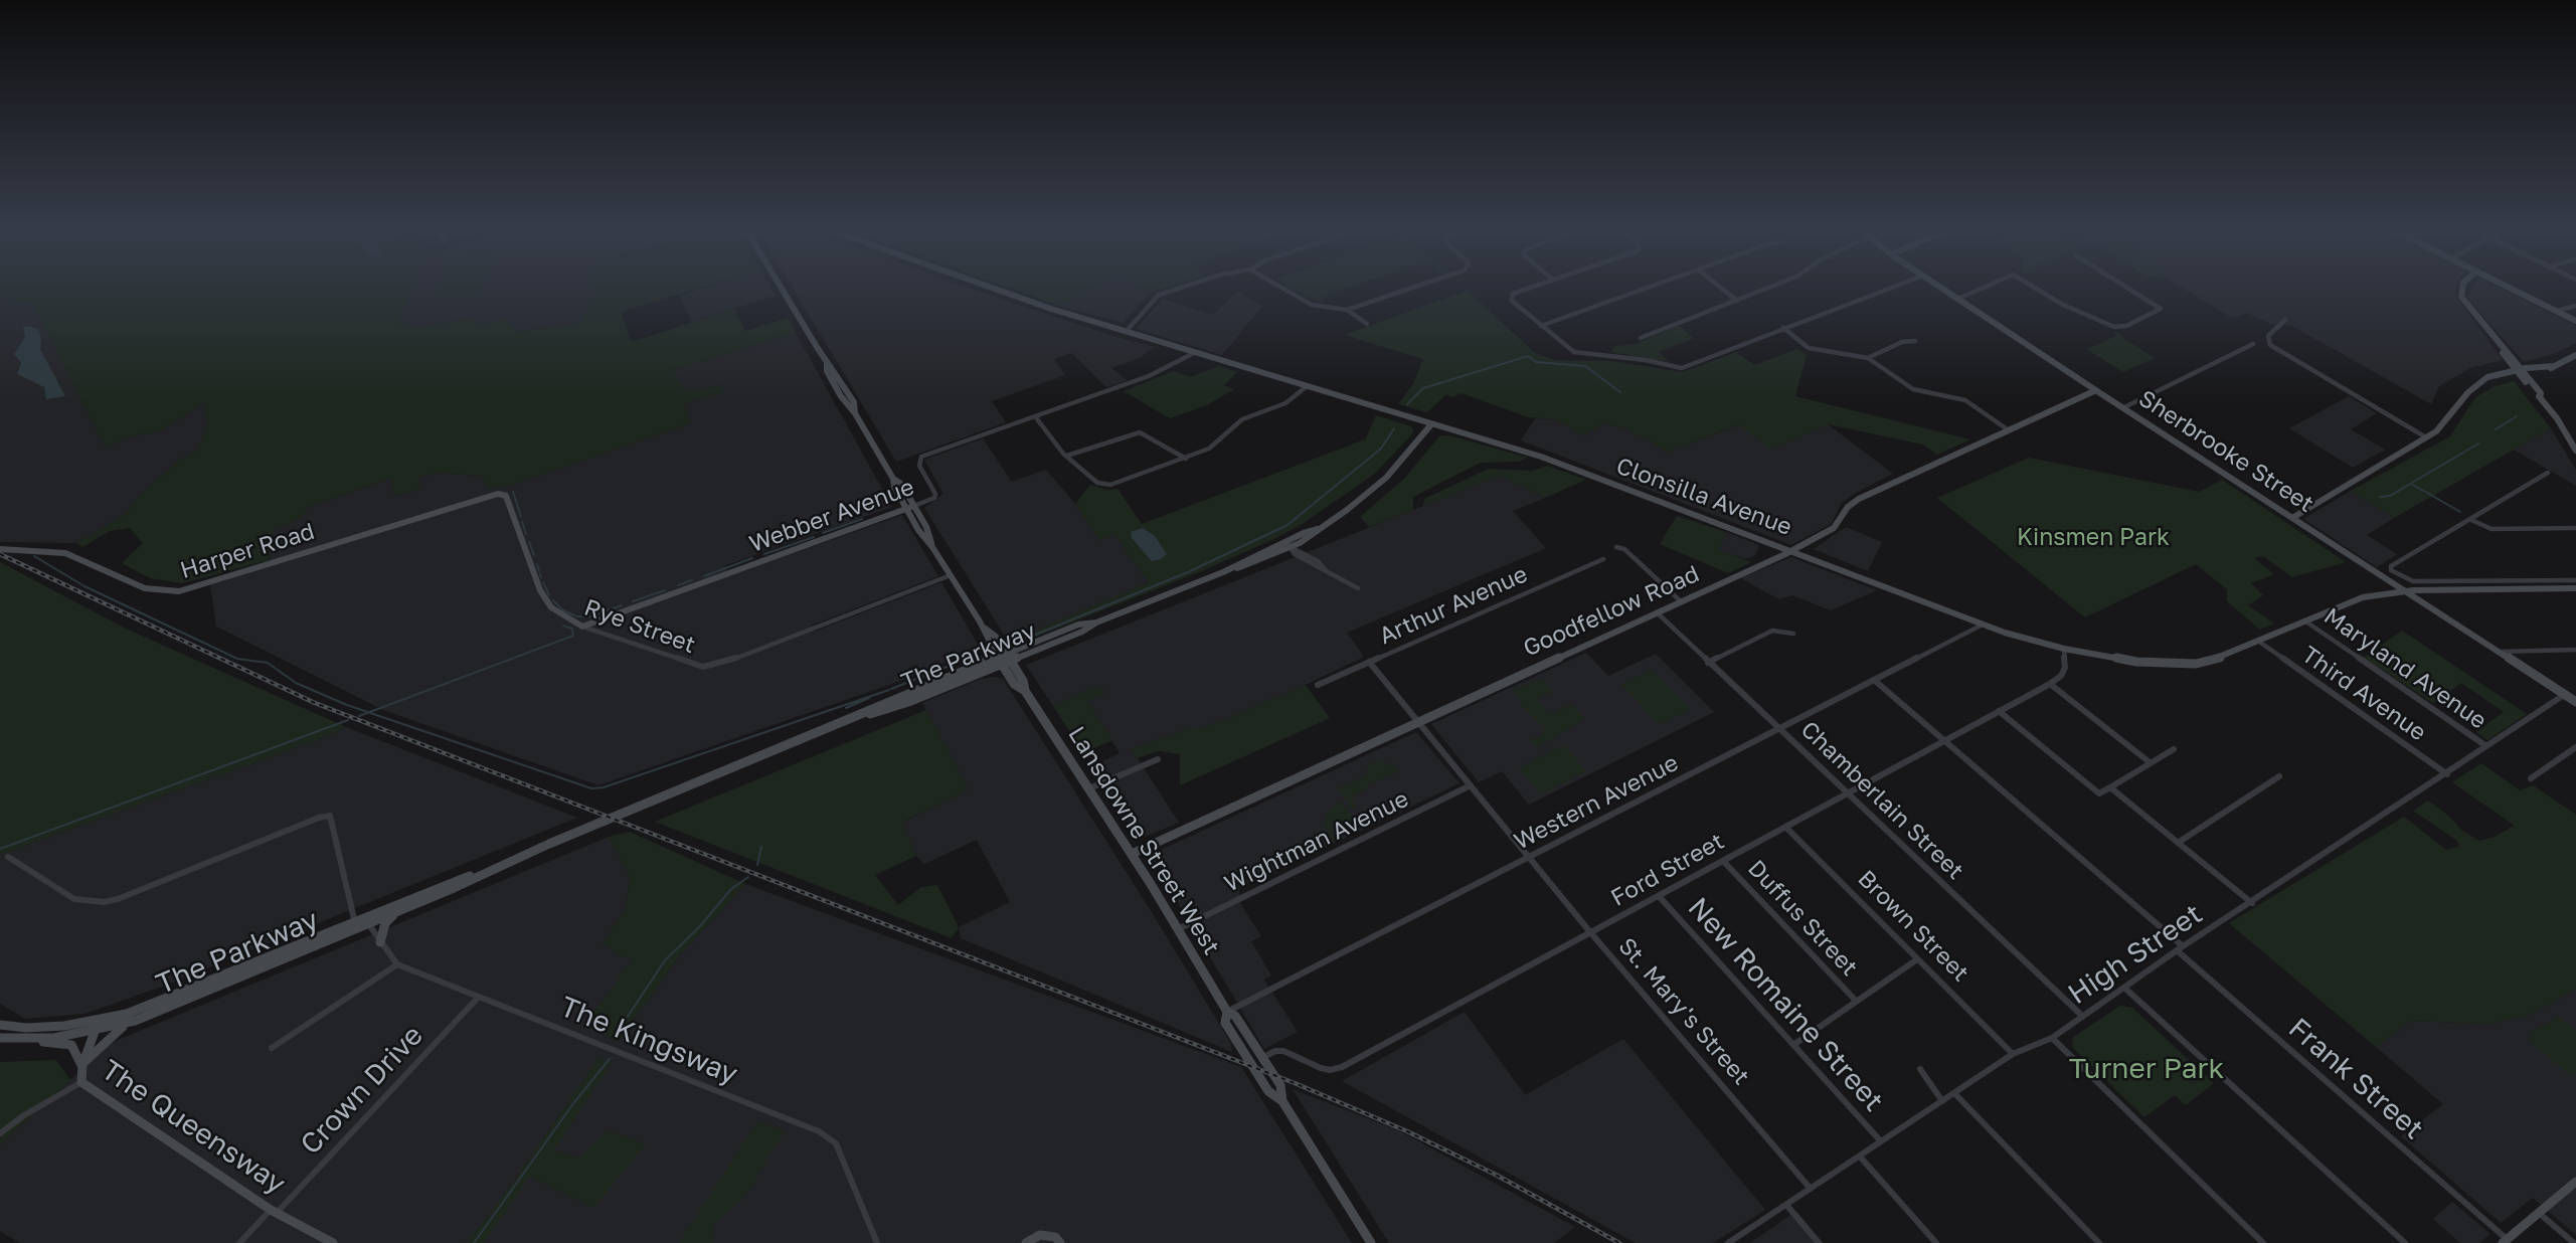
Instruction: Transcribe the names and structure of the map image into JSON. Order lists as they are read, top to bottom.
{
  "streets": {
    "main road": [
      "Sherbrooke Street",
      "Clonsilla Avenue",
      "Webber Avenue",
      "Harper Road",
      "Goodfellow Road",
      "Rye Street",
      "The Parkway",
      "Lansdowne Street West",
      "The Queensway"
    ],
    "street": [
      "Arthur Avenue",
      "Maryland Avenue",
      "Third Avenue",
      "Chamberlain Street",
      "Western Avenue",
      "Wightman Avenue",
      "Ford Street",
      "Duffus Street",
      "Brown Street",
      "High Street",
      "New Romaine Street",
      "St. Mary's Street",
      "The Kingsway",
      "Frank Street",
      "Crown Drive"
    ]
  },
  "crossings": [
    ["Sherbrooke Street", "Clonsilla Avenue"],
    ["Sherbrooke Street", "Goodfellow Road"],
    ["Sherbrooke Street", "High Street"],
    ["Clonsilla Avenue", "Webber Avenue"],
    ["Clonsilla Avenue", "Goodfellow Road"],
    ["Clonsilla Avenue", "The Parkway"],
    ["Clonsilla Avenue", "Maryland Avenue"],
    ["Clonsilla Avenue", "Third Avenue"],
    ["Clonsilla Avenue", "Western Avenue"],
    ["Webber Avenue", "Rye Street"],
    ["Webber Avenue", "Lansdowne Street West"],
    ["Harper Road", "Rye Street"],
    ["Arthur Avenue", "St. Mary's Street"],
    ["Goodfellow Road", "Chamberlain Street"],
    ["Goodfellow Road", "Lansdowne Street West"],
    ["Goodfellow Road", "St. Mary's Street"],
    ["Rye Street", "Lansdowne Street West"],
    ["The Parkway", "Lansdowne Street West"],
    ["The Parkway", "The Kingsway"],
    ["The Parkway", "The Queensway"],
    ["Maryland Avenue", "High Street"],
    ["Third Avenue", "High Street"],
    ["Chamberlain Street", "Western Avenue"],
    ["Chamberlain Street", "Ford Street"],
    ["Chamberlain Street", "High Street"],
    ["Western Avenue", "Lansdowne Street West"],
    ["Western Avenue", "St. Mary's Street"],
    ["Western Avenue", "Frank Street"],
    ["Lansdowne Street West", "Wightman Avenue"],
    ["Lansdowne Street West", "Ford Street"],
    ["Wightman Avenue", "St. Mary's Street"],
    ["Ford Street", "Duffus Street"],
    ["Ford Street", "Brown Street"],
    ["Ford Street", "New Romaine Street"],
    ["Ford Street", "St. Mary's Street"],
    ["Ford Street", "Frank Street"],
    ["Brown Street", "High Street"],
    ["High Street", "New Romaine Street"],
    ["High Street", "St. Mary's Street"],
    ["High Street", "Frank Street"],
    ["The Kingsway", "Crown Drive"],
    ["Crown Drive", "The Queensway"]
  ],
  "parks": ["Kinsmen Park", "Turner Park"]
}
